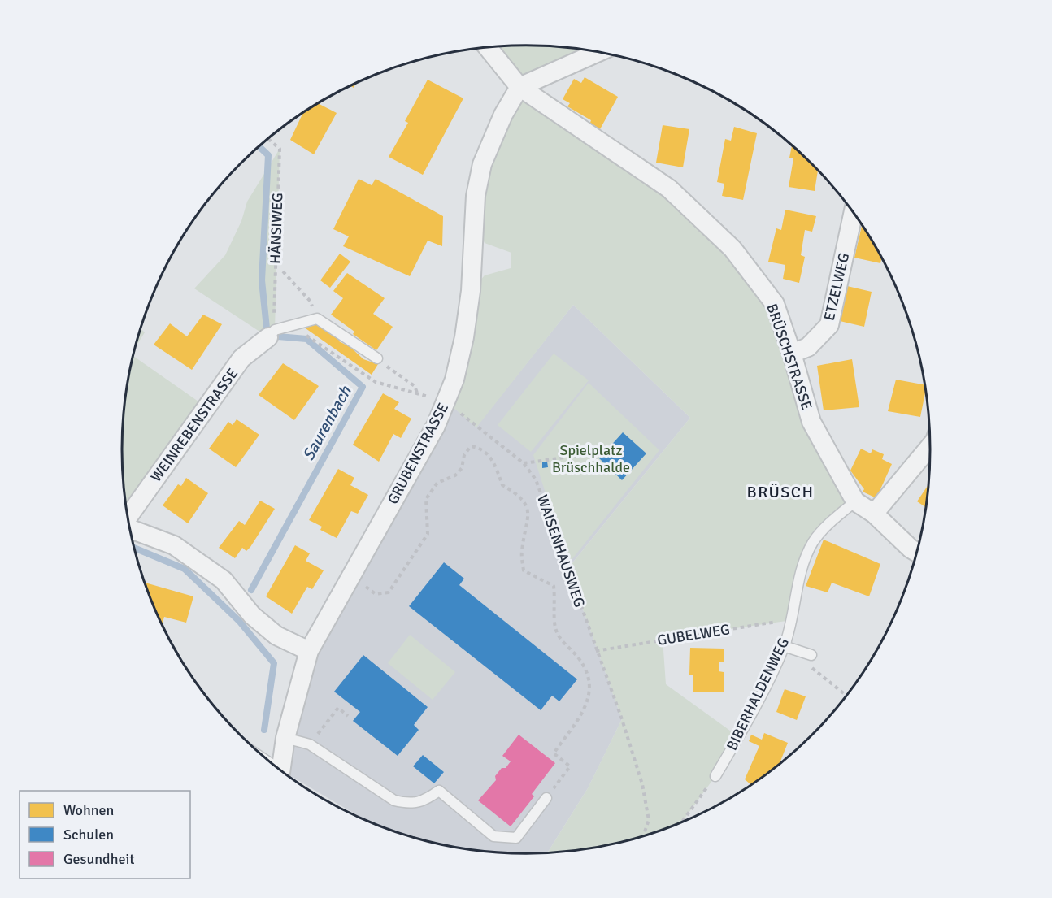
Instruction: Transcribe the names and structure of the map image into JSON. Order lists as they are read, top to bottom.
{
  "streets": {
    "street": [
      "ETZELWEG",
      "BRÜSCHSTRASSE",
      "WEINREBENSTRASSE",
      "GRUBENSTRASSE"
    ],
    "lane": ["BIBERHALDENWEG"],
    "path": ["HÄNSIWEG", "WAISENHAUSWEG", "GUBELWEG"]
  },
  "crossings": [
    ["HÄNSIWEG", "WEINREBENSTRASSE"],
    ["ETZELWEG", "BRÜSCHSTRASSE"],
    ["BRÜSCHSTRASSE", "GRUBENSTRASSE"],
    ["BRÜSCHSTRASSE", "BIBERHALDENWEG"],
    ["GRUBENSTRASSE", "WAISENHAUSWEG"],
    ["WAISENHAUSWEG", "GUBELWEG"],
    ["GUBELWEG", "BIBERHALDENWEG"]
  ],
  "districts": ["BRÜSCH"],
  "water": ["Saurenbach"],
  "parks": ["Spielplatz Brüschhalde"],
  "legend": ["Wohnen", "Schulen", "Gesundheit"]
}
